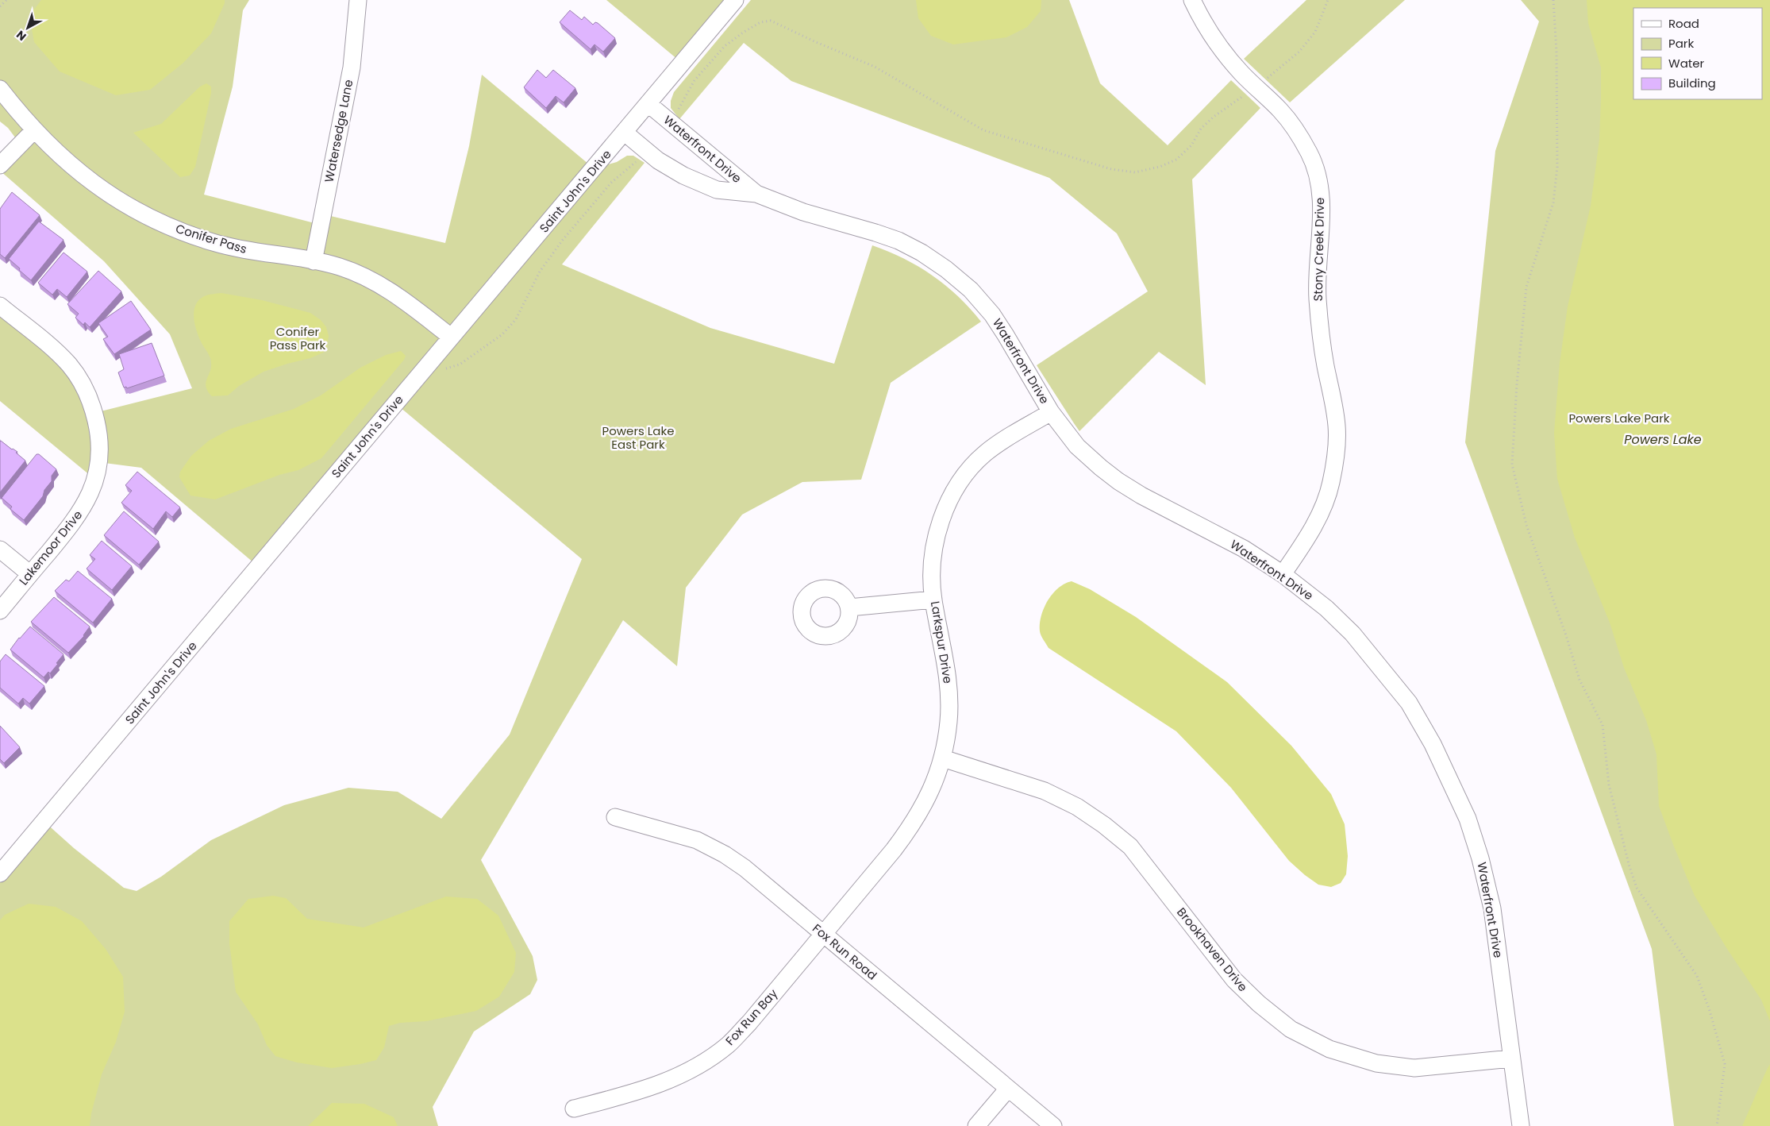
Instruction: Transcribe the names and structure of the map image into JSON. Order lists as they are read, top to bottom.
{
  "streets": {
    "street": [
      "Watersedge Lane",
      "Waterfront Drive",
      "Saint John's Drive",
      "Conifer Pass",
      "Stony Creek Drive",
      "Lakemoor Drive",
      "Larkspur Drive",
      "Brookhaven Drive",
      "Fox Run Road",
      "Fox Run Bay"
    ]
  },
  "crossings": [
    ["Watersedge Lane", "Conifer Pass"],
    ["Waterfront Drive", "Saint John's Drive"],
    ["Waterfront Drive", "Stony Creek Drive"],
    ["Waterfront Drive", "Larkspur Drive"],
    ["Waterfront Drive", "Brookhaven Drive"],
    ["Saint John's Drive", "Conifer Pass"],
    ["Larkspur Drive", "Brookhaven Drive"],
    ["Larkspur Drive", "Fox Run Road"],
    ["Larkspur Drive", "Fox Run Bay"],
    ["Fox Run Road", "Fox Run Bay"]
  ],
  "water": ["Powers Lake"],
  "parks": ["Conifer Pass Park", "Powers Lake Park", "Powers Lake East Park"],
  "legend": [
    "Road",
    "Park",
    "Water",
    "Building"
  ],
  "north": "bottom left"
}
